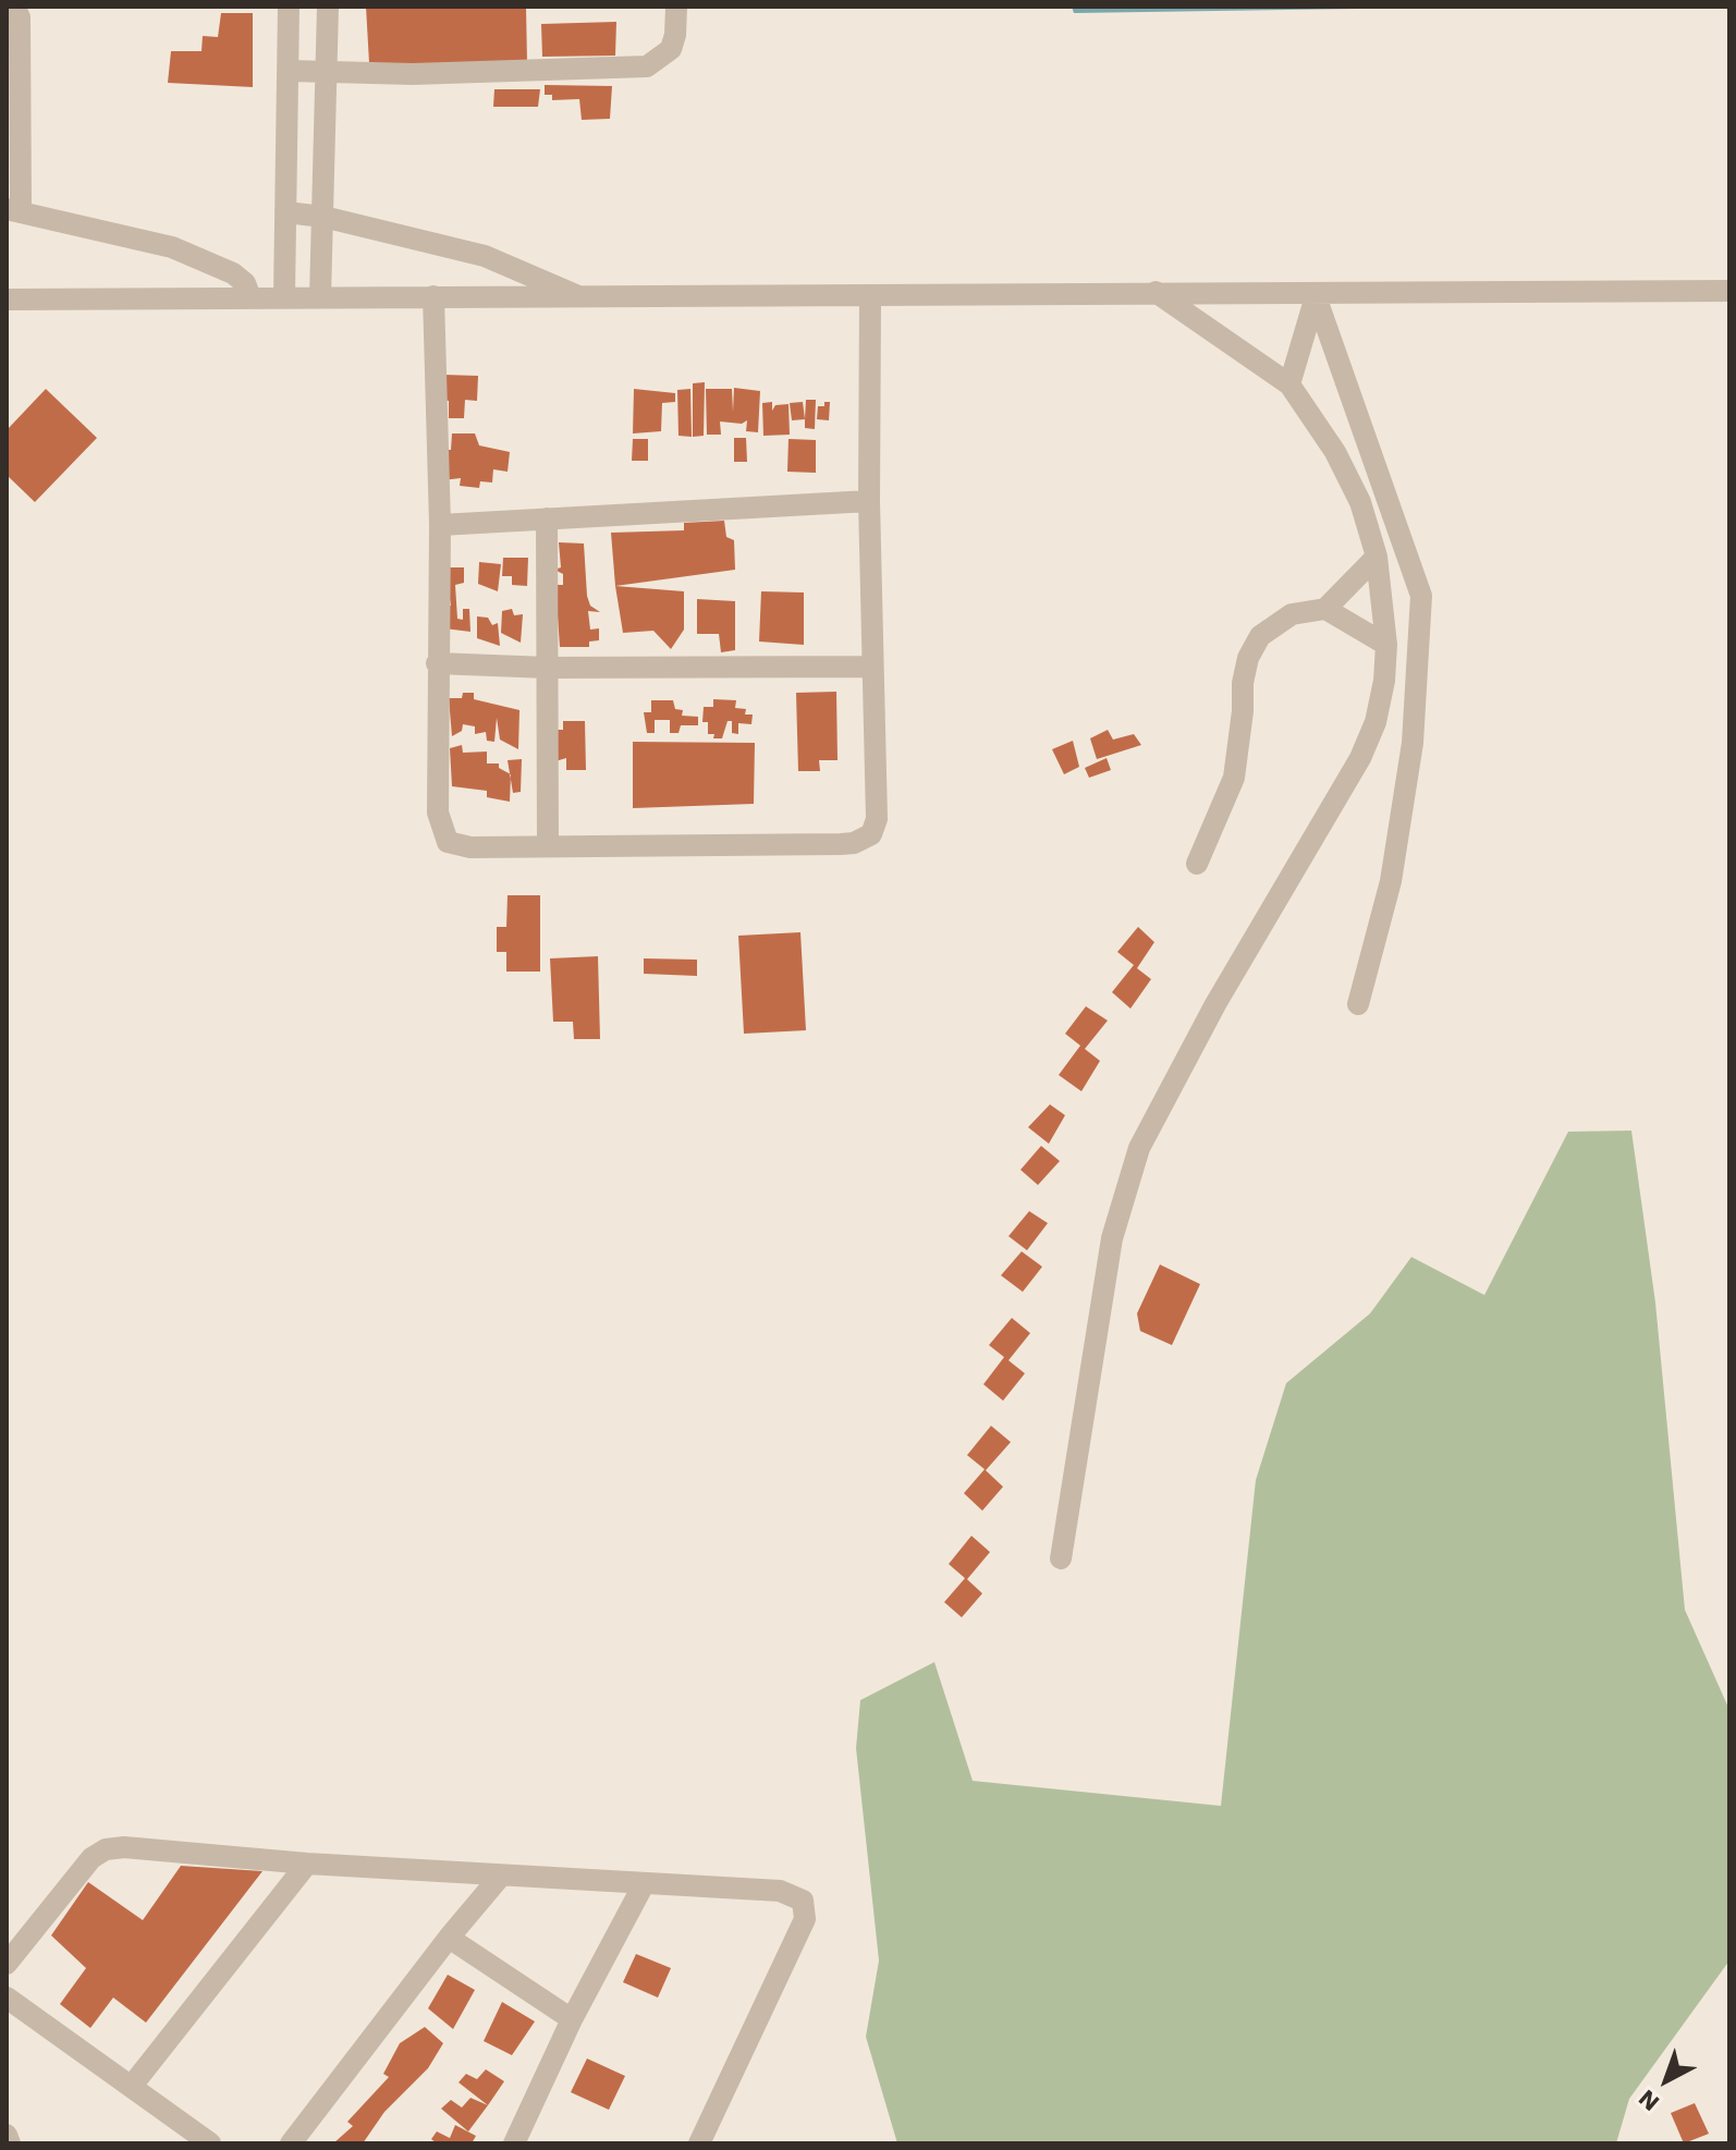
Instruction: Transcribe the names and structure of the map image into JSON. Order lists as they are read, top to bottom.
{
  "north": "bottom left"
}
